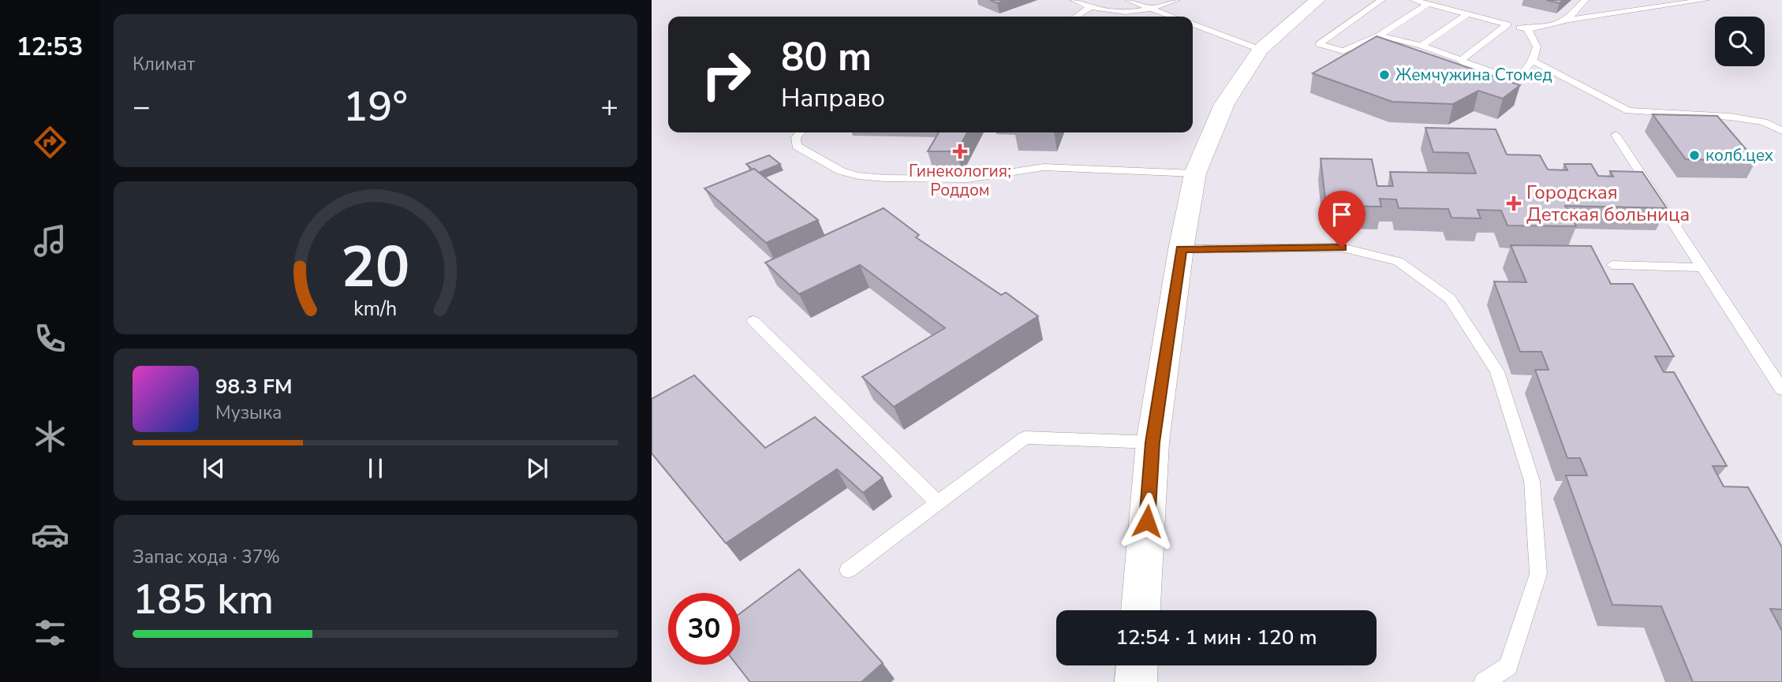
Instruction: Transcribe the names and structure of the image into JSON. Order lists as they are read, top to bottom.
{
  "places": {
    "other": ["Жемчужина Стомед", "колб.цех"],
    "health": ["Гинекология; Роддом", "Городская Детская больница"]
  },
  "page": {
    "tabs": "12:53",
    "tile": [
      "Климат",
      ["Запас хода · 37%", "185 km"]
    ],
    "turn": ["80 m", "Направо"],
    "heat": ["−", "19°", "+"],
    "song": ["98.3 FM", "Музыка"],
    "limit": "30",
    "trip": "12:54 · 1 мин · 120 m",
    "gauge": ["20", "km/h"]
  }
}
